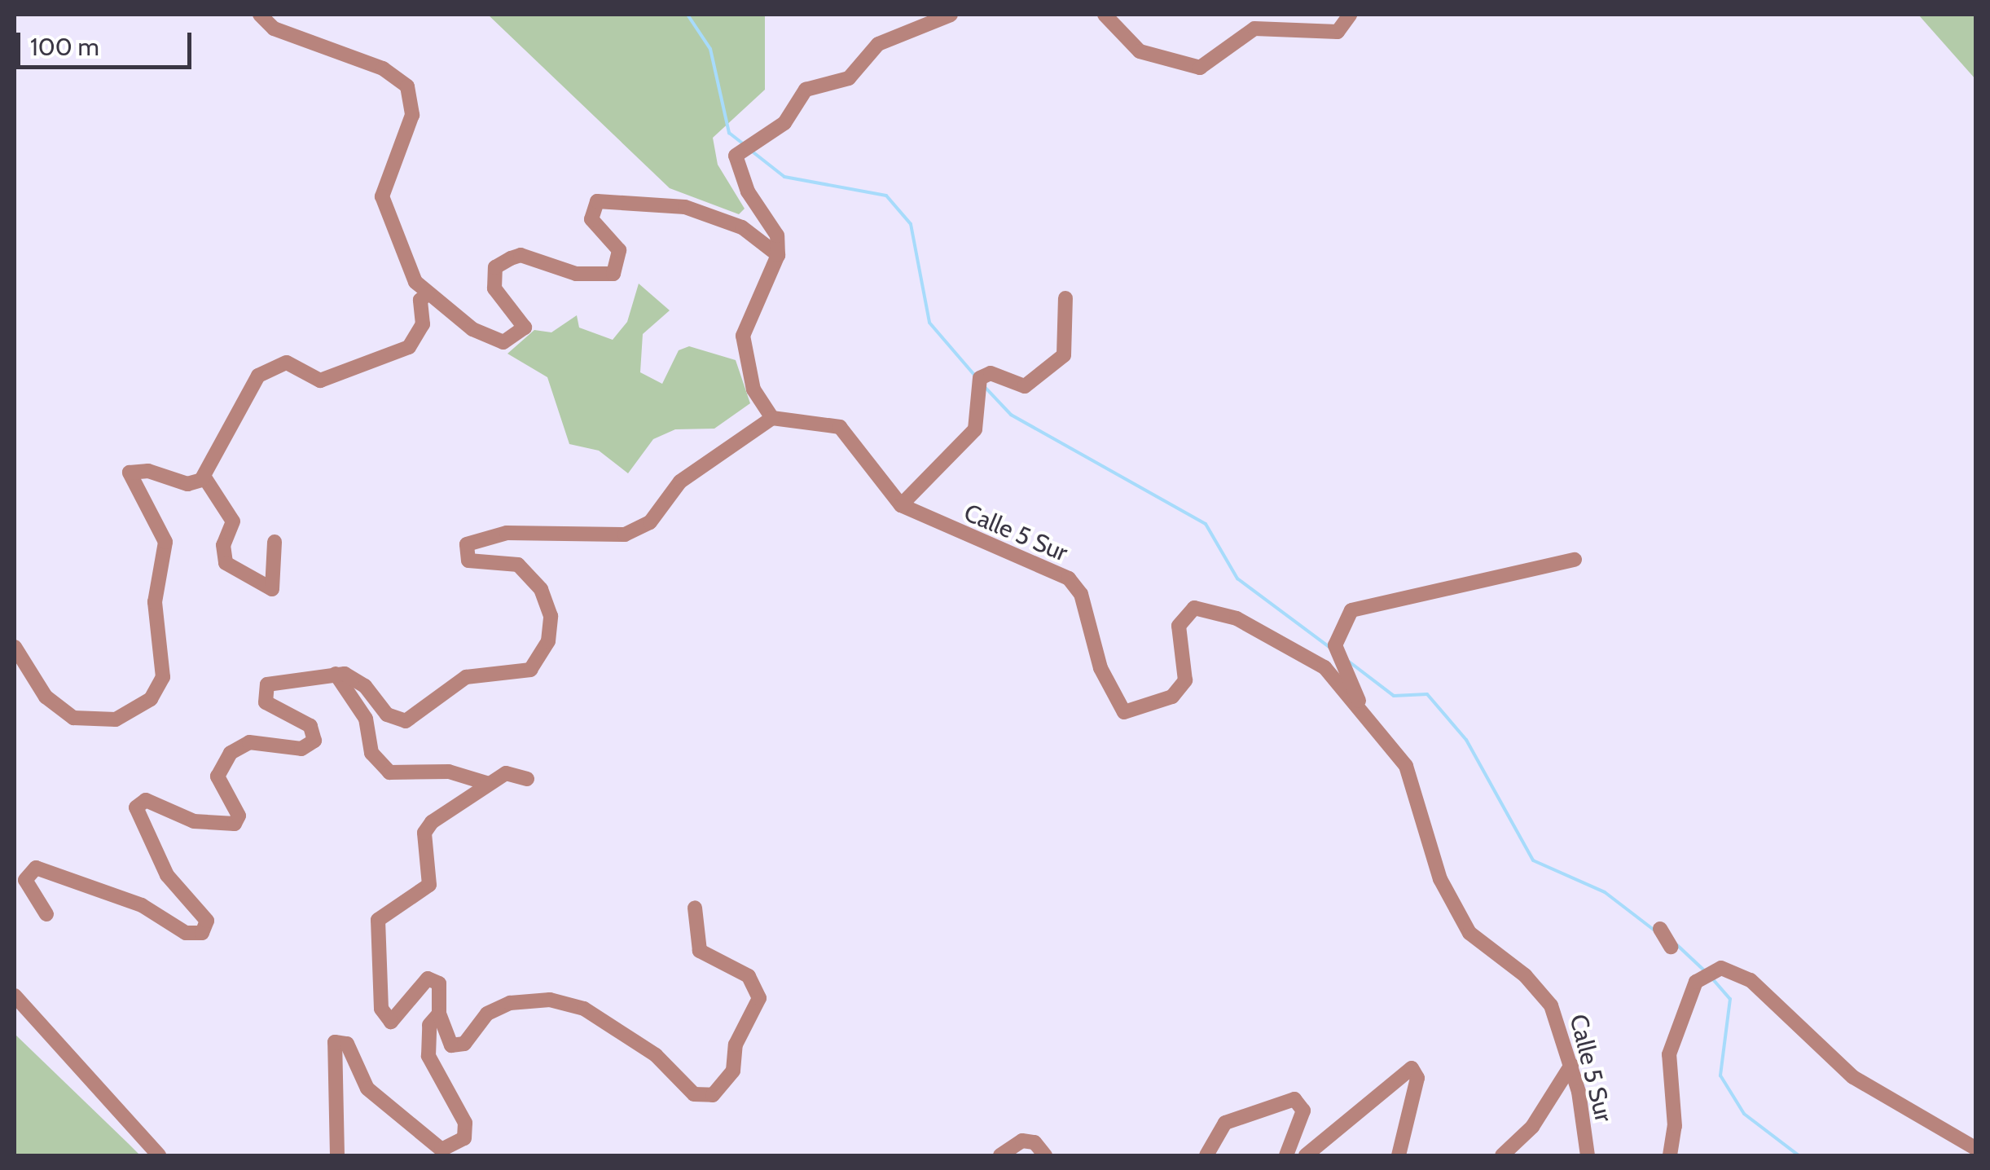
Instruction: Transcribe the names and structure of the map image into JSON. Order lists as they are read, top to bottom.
{
  "streets": {
    "street": ["Calle 5 Sur"]
  },
  "scale_bar": "100 m"
}
